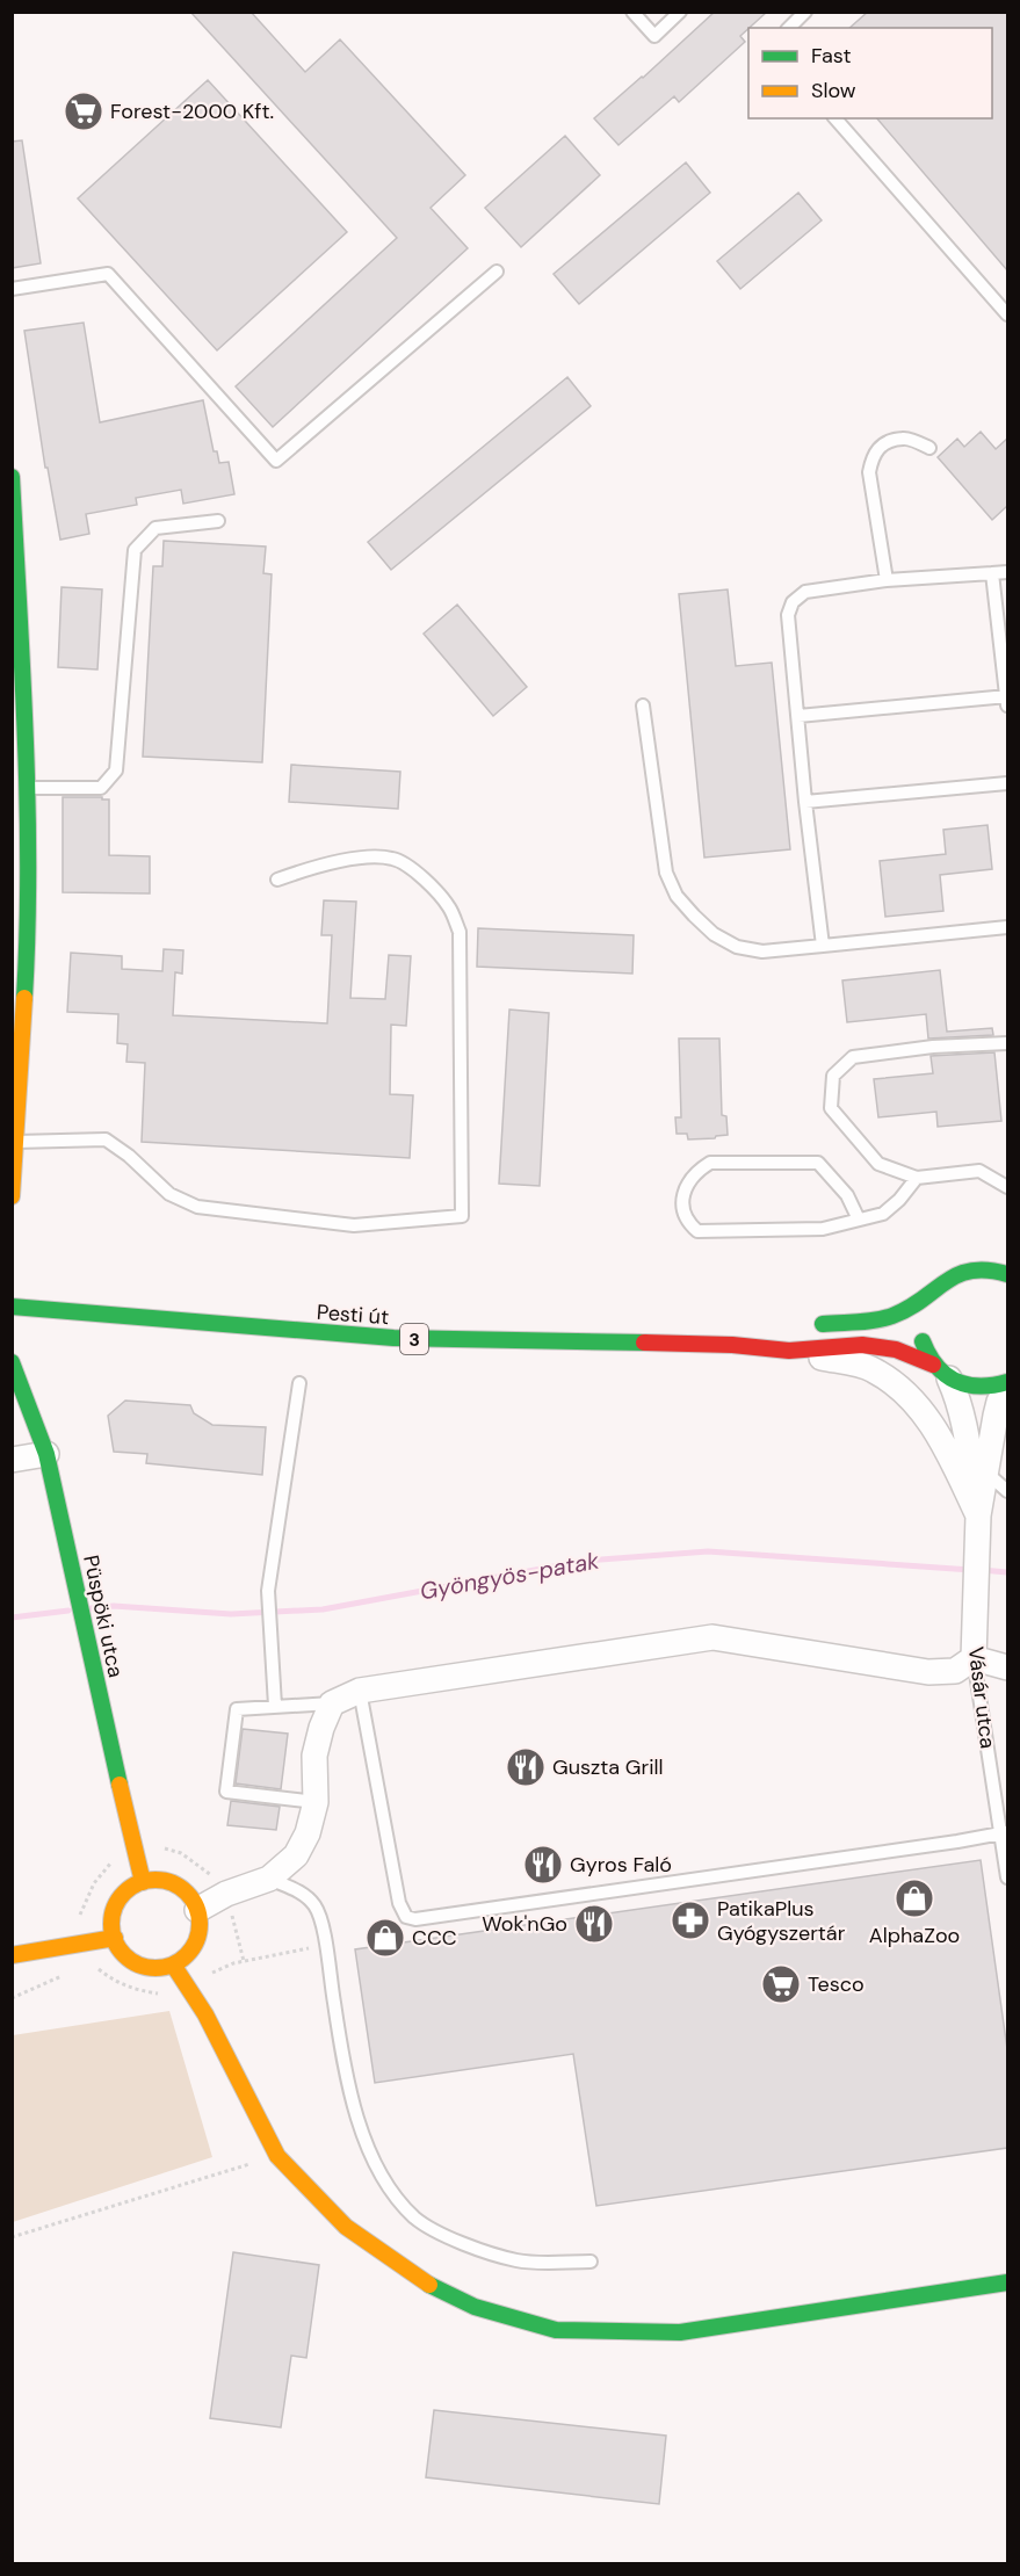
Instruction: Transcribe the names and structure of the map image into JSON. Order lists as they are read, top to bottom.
{
  "streets": {
    "street": [
      "Pesti út",
      "3",
      "Püspöki utca",
      "Vásár utca"
    ]
  },
  "crossings": [
    ["Pesti út", "Vásár utca"]
  ],
  "water": ["Gyöngyös-patak"],
  "places": {
    "supermarket": ["Forest-2000 Kft.", "Tesco"],
    "restaurant": ["Guszta Grill", "Gyros Faló", "Wok'nGo"],
    "shop": ["AlphaZoo", "CCC"],
    "pharmacy": ["PatikaPlus Gyógyszertár"]
  },
  "legend": ["Fast", "Slow"]
}
